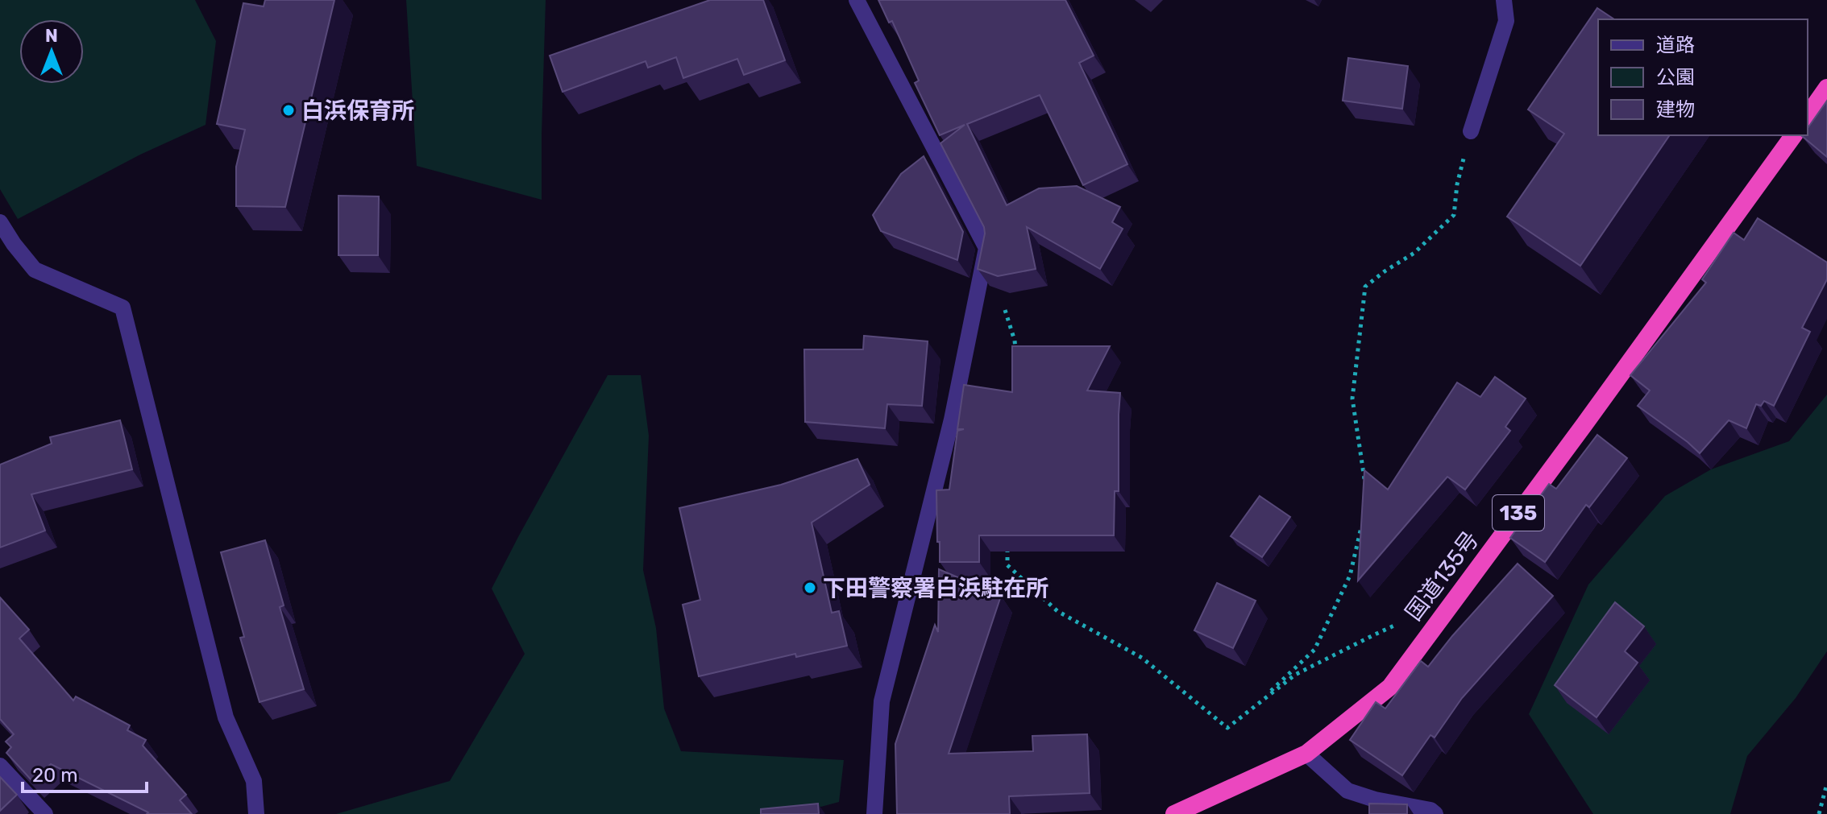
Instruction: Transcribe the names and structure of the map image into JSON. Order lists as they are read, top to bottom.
{
  "streets": {
    "highway": ["135", "国道135号"]
  },
  "places": ["白浜保育所", "下田警察署白浜駐在所"],
  "legend": ["道路", "公園", "建物"],
  "scale_bar": "20 m",
  "north": "top"
}
